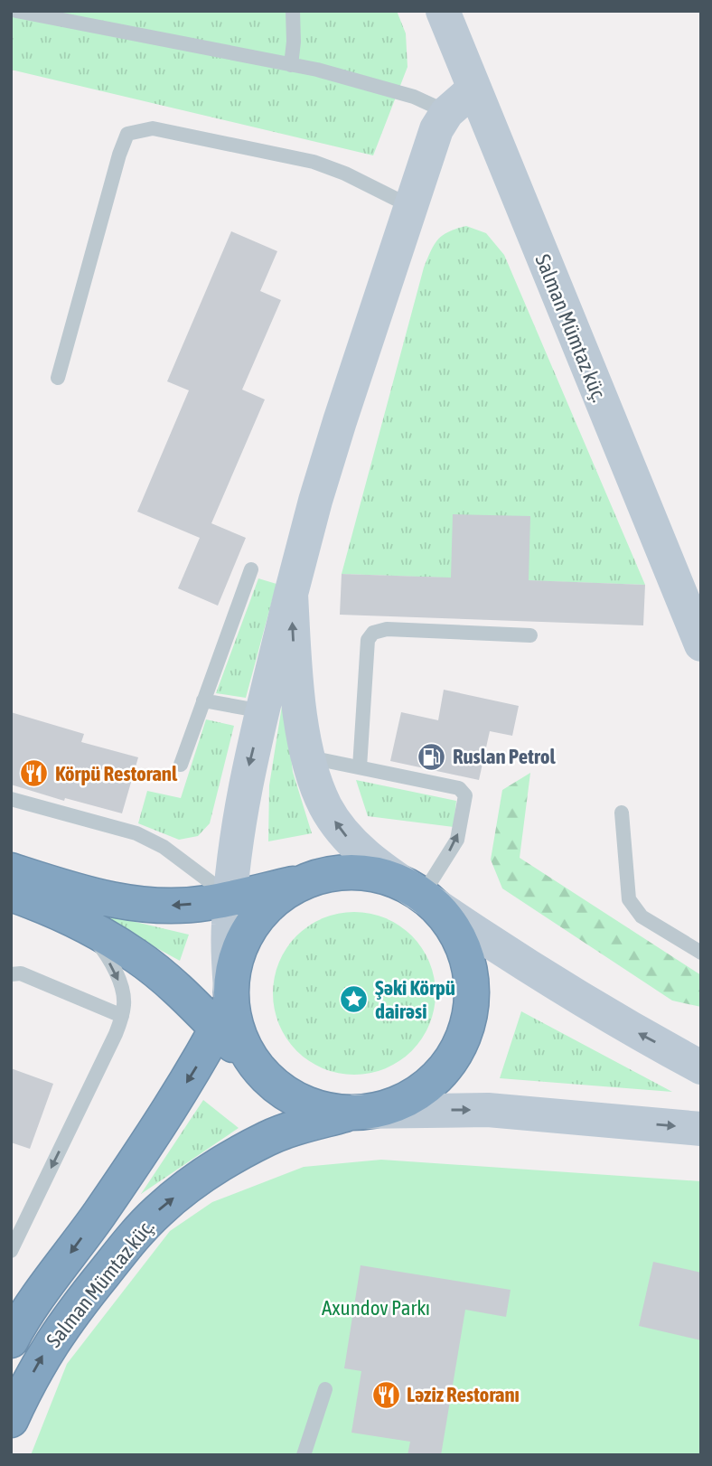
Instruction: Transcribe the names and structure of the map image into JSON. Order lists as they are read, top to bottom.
{
  "streets": {
    "highway": ["Salman Mümtaz küç."]
  },
  "one_way": ["Salman Mümtaz küç."],
  "parks": ["Axundov Parkı"],
  "places": {
    "fuel station": ["Ruslan Petrol"],
    "restaurant": ["Körpü Restoranl", "Ləziz Restoranı"],
    "place": ["Şəki Körpü dairəsi"]
  }
}
